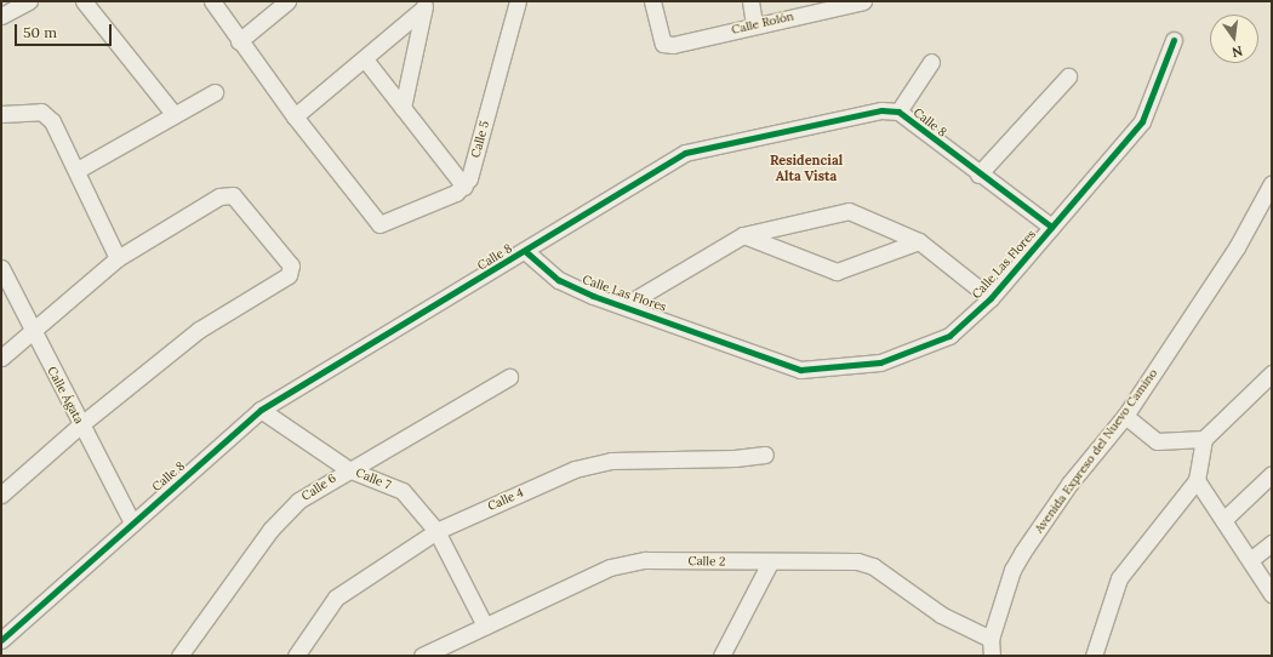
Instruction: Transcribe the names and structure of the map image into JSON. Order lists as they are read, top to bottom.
{
  "streets": {
    "street": [
      "Calle Rolón",
      "Calle 8",
      "Calle 5",
      "Calle Las Flores",
      "Calle Ágata",
      "Avenida Expreso del Nuevo Camino",
      "Calle 7",
      "Calle 6",
      "Calle 4",
      "Calle 2"
    ]
  },
  "crossings": [
    ["Calle 8", "Calle Las Flores"],
    ["Calle 8", "Calle Ágata"],
    ["Calle 8", "Calle 7"],
    ["Avenida Expreso del Nuevo Camino", "Calle 2"],
    ["Calle 7", "Calle 6"],
    ["Calle 7", "Calle 4"],
    ["Calle 7", "Calle 2"]
  ],
  "districts": ["Residencial Alta Vista"],
  "scale_bar": "50 m",
  "north": "bottom"
}
